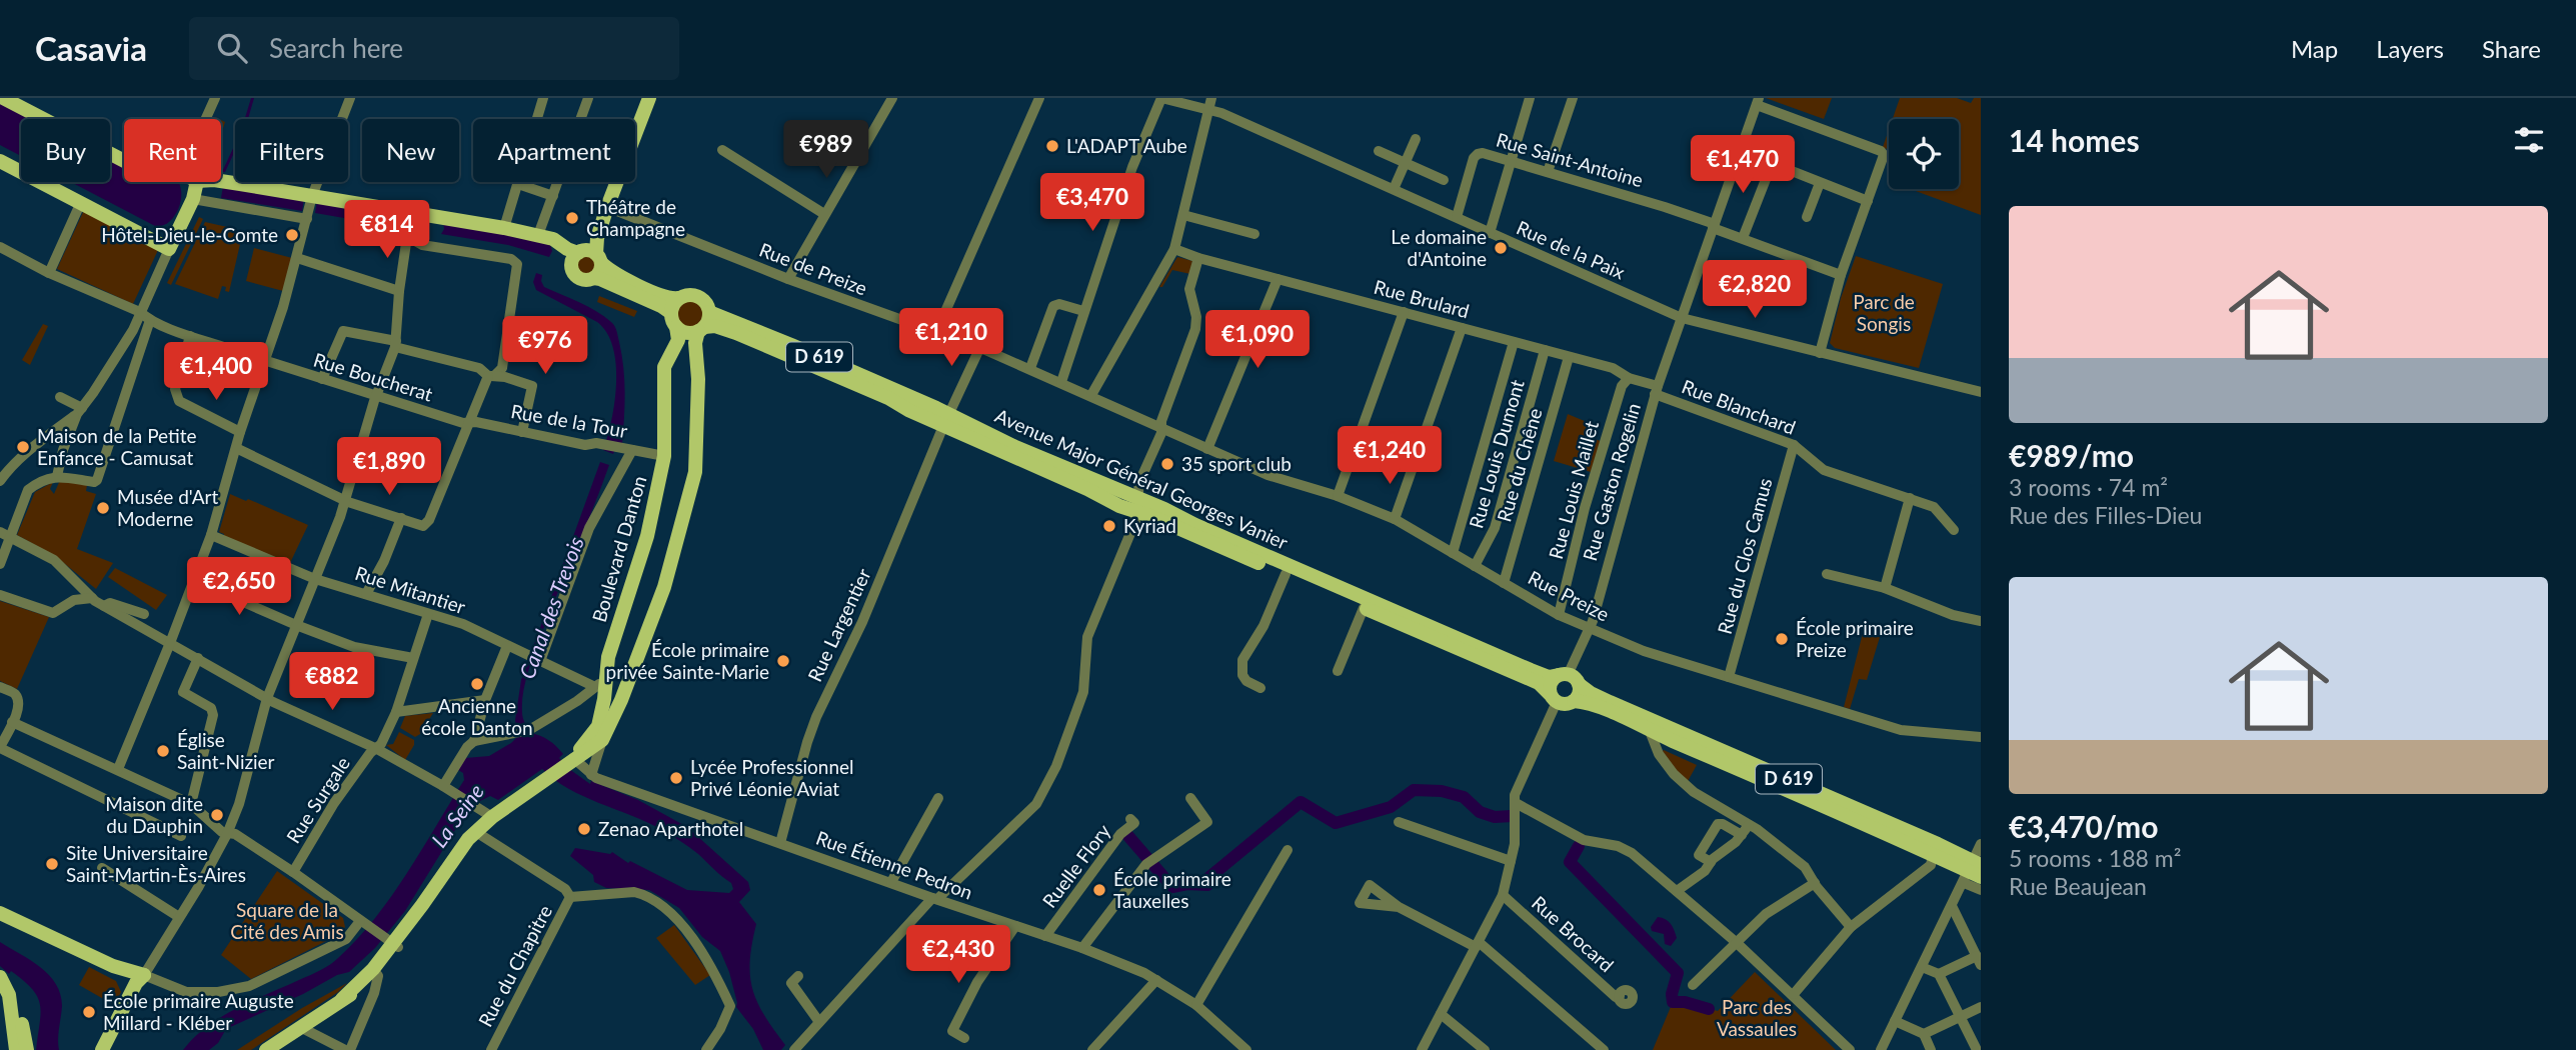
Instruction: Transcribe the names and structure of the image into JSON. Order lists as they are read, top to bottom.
{
  "streets": {
    "main road": ["D 619", "Avenue Major Général Georges Vanier", "Boulevard Danton"],
    "street": [
      "Rue Saint-Antoine",
      "Rue de la Paix",
      "Rue de Preize",
      "Rue Brulard",
      "Rue Boucherat",
      "Rue Blanchard",
      "Rue de la Tour",
      "Rue Louis Dumont",
      "Rue du Chêne",
      "Rue Gaston Rogelin",
      "Rue Louis Maillet",
      "Rue du Clos Camus",
      "Rue Mitantier",
      "Rue Preize",
      "Rue Largentier",
      "Rue Surgale",
      "Rue Étienne Pedron",
      "Ruelle Flory",
      "Rue Brocard",
      "Rue du Chapitre"
    ]
  },
  "crossings": [
    ["Rue Saint-Antoine", "Rue de la Paix"],
    ["Rue Saint-Antoine", "Rue Gaston Rogelin"],
    ["Rue de la Paix", "Rue Gaston Rogelin"],
    ["Rue de Preize", "Rue Preize"],
    ["Rue de Preize", "Rue Largentier"],
    ["Rue Brulard", "Rue Blanchard"],
    ["Rue Brulard", "Rue Louis Dumont"],
    ["Rue Brulard", "Rue du Chêne"],
    ["Rue Brulard", "Rue Gaston Rogelin"],
    ["Rue Brulard", "Rue Louis Maillet"],
    ["D 619", "Avenue Major Général Georges Vanier"],
    ["D 619", "Boulevard Danton"],
    ["D 619", "Rue Largentier"],
    ["D 619", "Rue Brocard"],
    ["Rue Boucherat", "Rue de la Tour"],
    ["Rue Blanchard", "Rue Gaston Rogelin"],
    ["Rue Blanchard", "Rue du Clos Camus"],
    ["Rue de la Tour", "Boulevard Danton"],
    ["Rue Louis Dumont", "Rue Preize"],
    ["Rue du Chêne", "Rue Preize"],
    ["Avenue Major Général Georges Vanier", "Rue Brocard"],
    ["Rue Gaston Rogelin", "Rue Preize"],
    ["Rue Louis Maillet", "Rue Preize"],
    ["Boulevard Danton", "Rue Mitantier"],
    ["Boulevard Danton", "Rue Étienne Pedron"],
    ["Rue du Clos Camus", "Rue Preize"],
    ["Rue Mitantier", "Rue Surgale"],
    ["Rue Largentier", "Rue Étienne Pedron"],
    ["Rue Étienne Pedron", "Ruelle Flory"]
  ],
  "water": ["Canal des Trevois", "La Seine"],
  "parks": ["Parc de Songis", "Square de la Cité des Amis", "Parc des Vassaules"],
  "places": [
    "L'ADAPT Aube",
    "Théâtre de Champagne",
    "Hôtel-Dieu-le-Comte",
    "Le domaine d'Antoine",
    "Maison de la Petite Enfance - Camusat",
    "35 sport club",
    "Musée d'Art Moderne",
    "Kyriad",
    "École primaire Preize",
    "École primaire privée Sainte-Marie",
    "Ancienne école Danton",
    "Église Saint-Nizier",
    "Lycée Professionnel Privé Léonie Aviat",
    "Maison dite du Dauphin",
    "Zenao Aparthotel",
    "Site Universitaire Saint-Martin-Ès-Aires",
    "École primaire Tauxelles",
    "École primaire Auguste Millard - Kléber"
  ],
  "page": {
    "header": "Casavia",
    "search": "Search here",
    "nav": ["Map", "Layers", "Share"],
    "heading": "14 homes",
    "chip": [
      "Buy",
      "Rent",
      "Filters",
      "New",
      "Apartment"
    ],
    "price": [
      "€989",
      "€1,470",
      "€3,470",
      "€814",
      "€2,820",
      "€1,210",
      "€1,090",
      "€976",
      "€1,400",
      "€1,240",
      "€1,890",
      "€2,650",
      "€882",
      "€2,430"
    ],
    "list": [
      {
        "name": "€989/mo",
        "note": "3 rooms · 74 m² · Rue des Filles-Dieu"
      },
      {
        "name": "€3,470/mo",
        "note": "5 rooms · 188 m² · Rue Beaujean"
      }
    ]
  }
}
